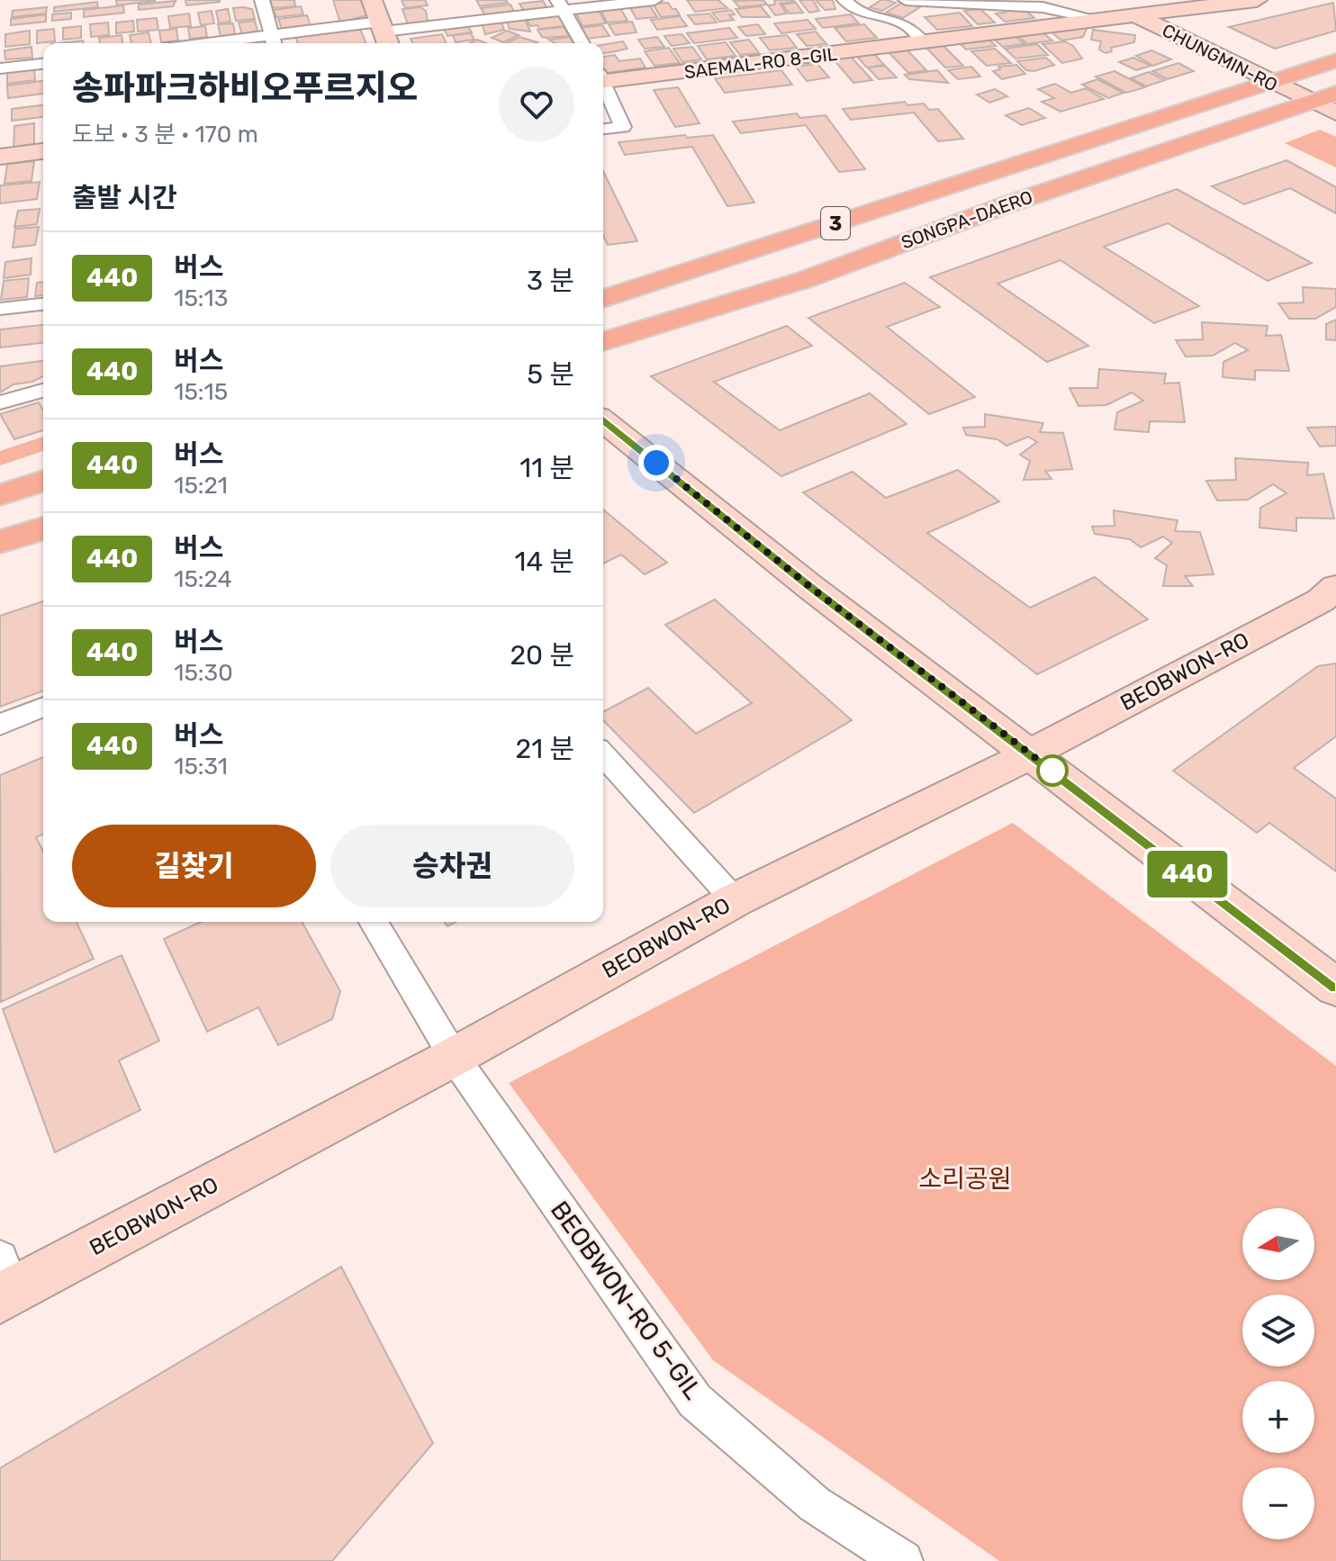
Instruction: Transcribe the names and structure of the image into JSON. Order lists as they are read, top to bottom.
{
  "streets": {
    "main road": ["SONGPA-DAERO", "3"],
    "street": [
      "CHUNGMIN-RO",
      "SAEMAL-RO 8-GIL",
      "BEOBWON-RO",
      "BEOBWON-RO 5-GIL"
    ]
  },
  "crossings": [
    ["CHUNGMIN-RO", "SAEMAL-RO 8-GIL"],
    ["CHUNGMIN-RO", "SONGPA-DAERO"],
    ["BEOBWON-RO", "BEOBWON-RO 5-GIL"]
  ],
  "parks": ["소리공원"],
  "lines": ["bus line 440"],
  "north": "left",
  "page": {
    "on_map": "440",
    "heading": [
      ["송파파크하비오푸르지오", "도보 · 3 분 · 170 m"],
      "출발 시간"
    ],
    "list": [
      {
        "mark": "440",
        "name": "버스",
        "note": "15:13",
        "value": "3 분"
      },
      {
        "mark": "440",
        "name": "버스",
        "note": "15:15",
        "value": "5 분"
      },
      {
        "mark": "440",
        "name": "버스",
        "note": "15:21",
        "value": "11 분"
      },
      {
        "mark": "440",
        "name": "버스",
        "note": "15:24",
        "value": "14 분"
      },
      {
        "mark": "440",
        "name": "버스",
        "note": "15:30",
        "value": "20 분"
      },
      {
        "mark": "440",
        "name": "버스",
        "note": "15:31",
        "value": "21 분"
      }
    ],
    "buttons": ["길찾기", "승차권"],
    "map_buttons": ["+", "−"]
  }
}
